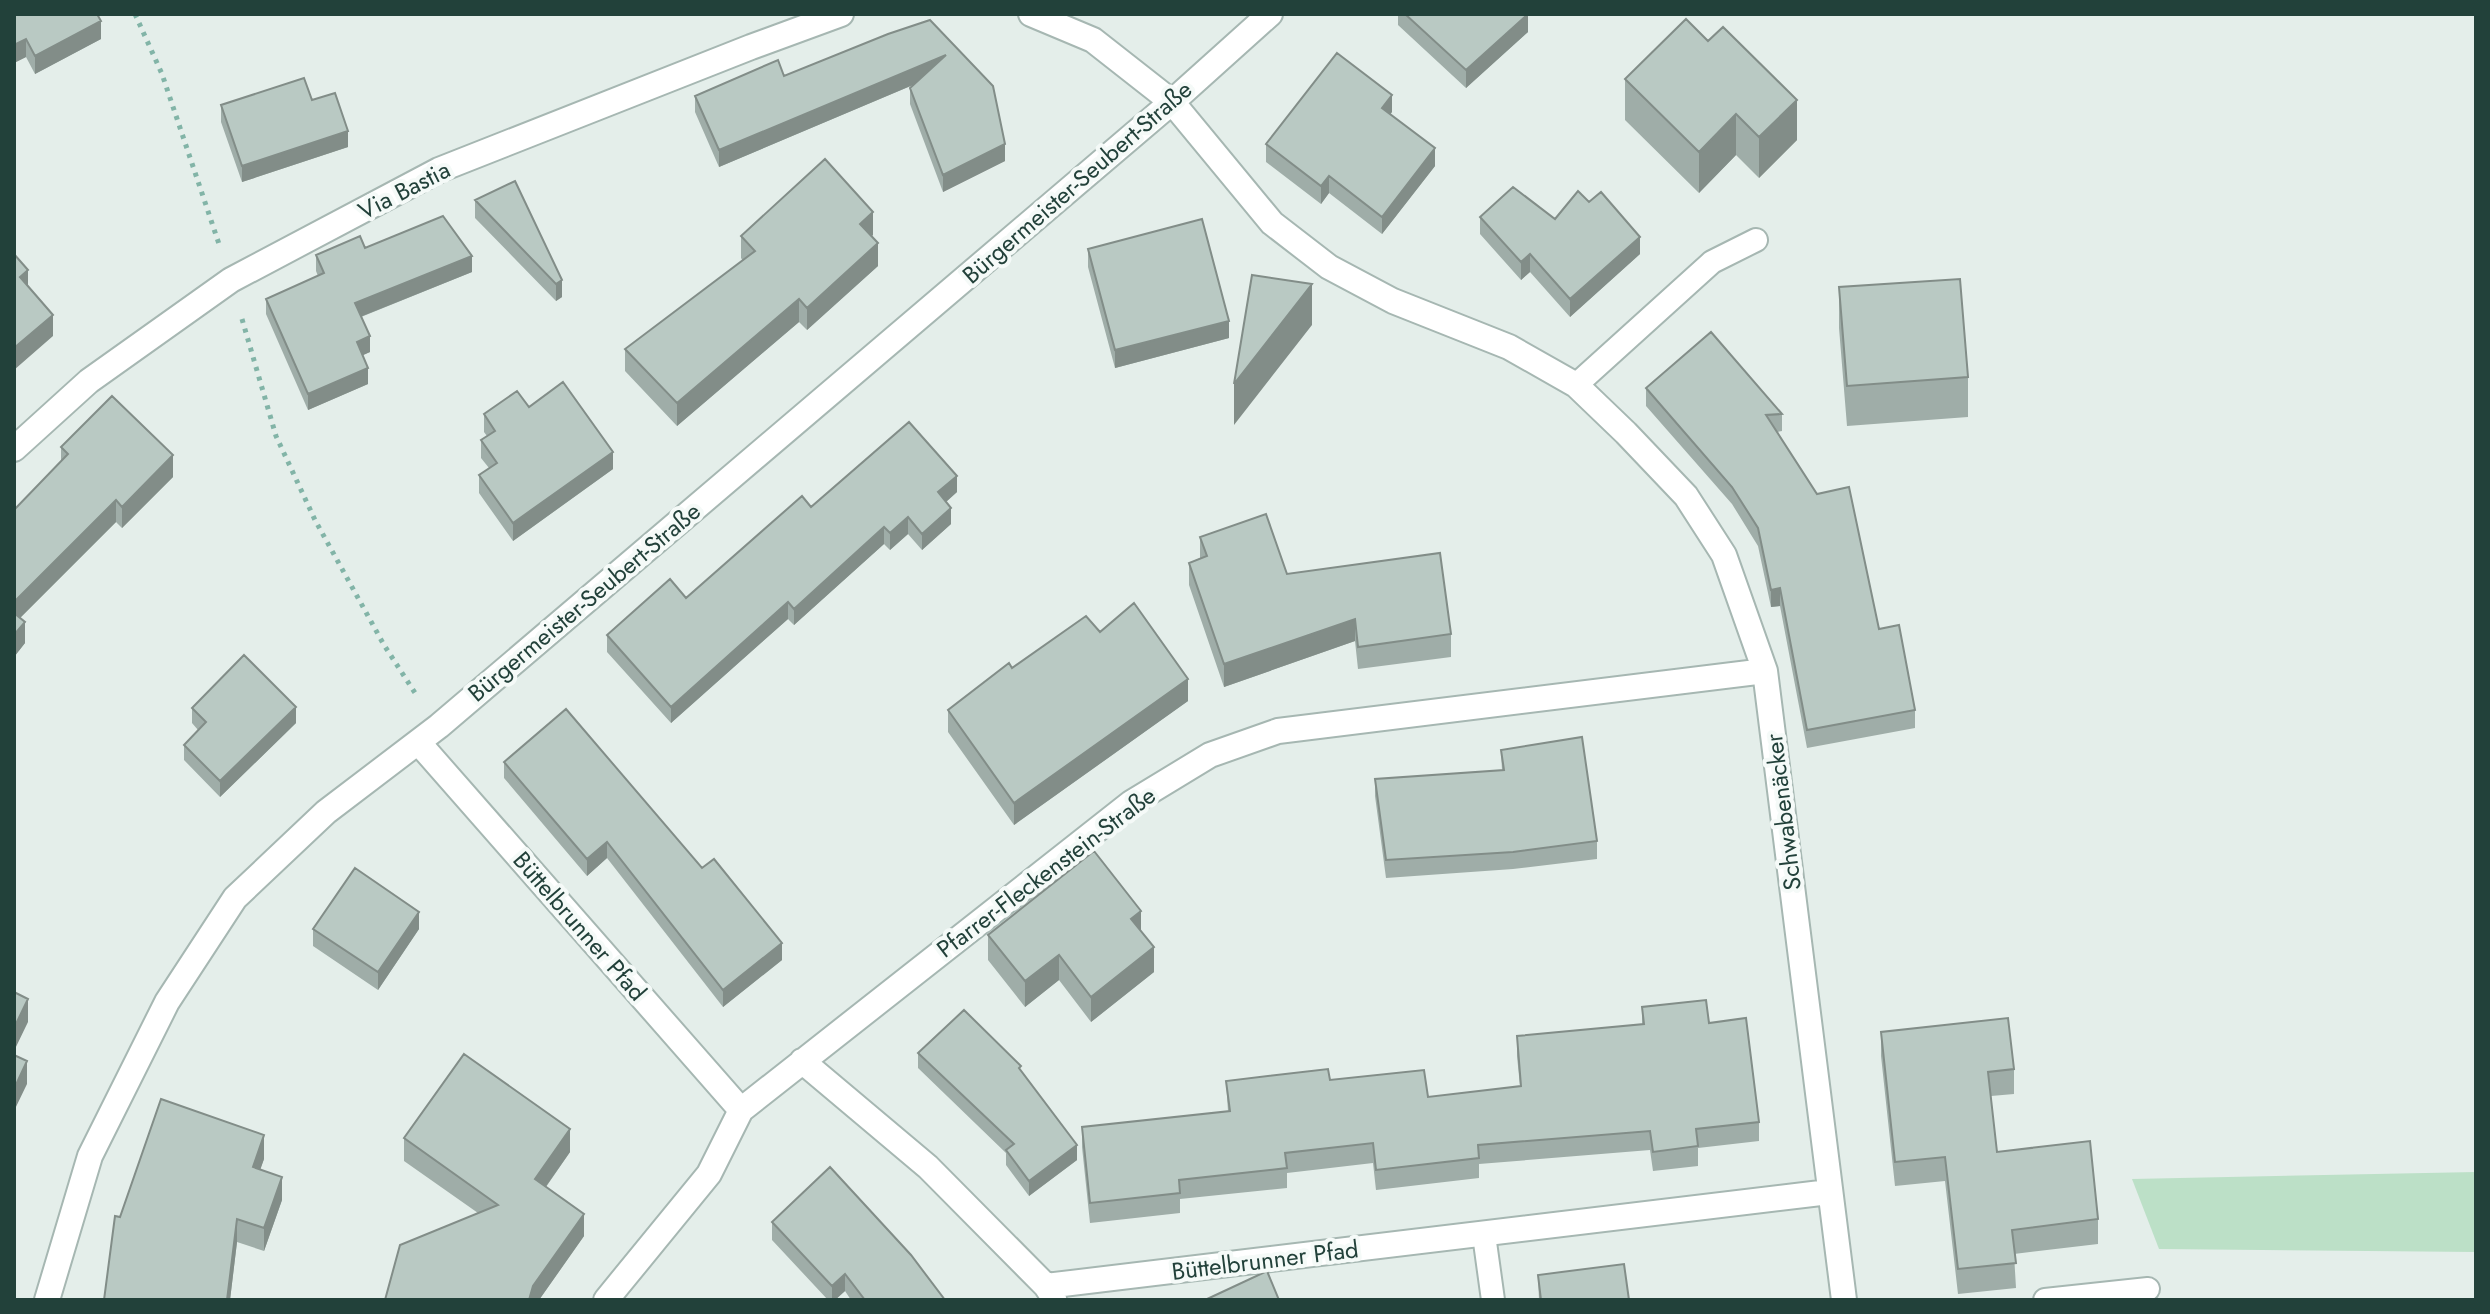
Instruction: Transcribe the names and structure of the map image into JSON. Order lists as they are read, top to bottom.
{
  "streets": {
    "street": [
      "Bürgermeister-Seubert-Straße",
      "Via Bastia",
      "Schwabenäcker",
      "Pfarrer-Fleckenstein-Straße",
      "Büttelbrunner Pfad"
    ]
  },
  "crossings": [
    ["Bürgermeister-Seubert-Straße", "Schwabenäcker"],
    ["Bürgermeister-Seubert-Straße", "Büttelbrunner Pfad"],
    ["Schwabenäcker", "Pfarrer-Fleckenstein-Straße"],
    ["Schwabenäcker", "Büttelbrunner Pfad"],
    ["Pfarrer-Fleckenstein-Straße", "Büttelbrunner Pfad"]
  ]
}
